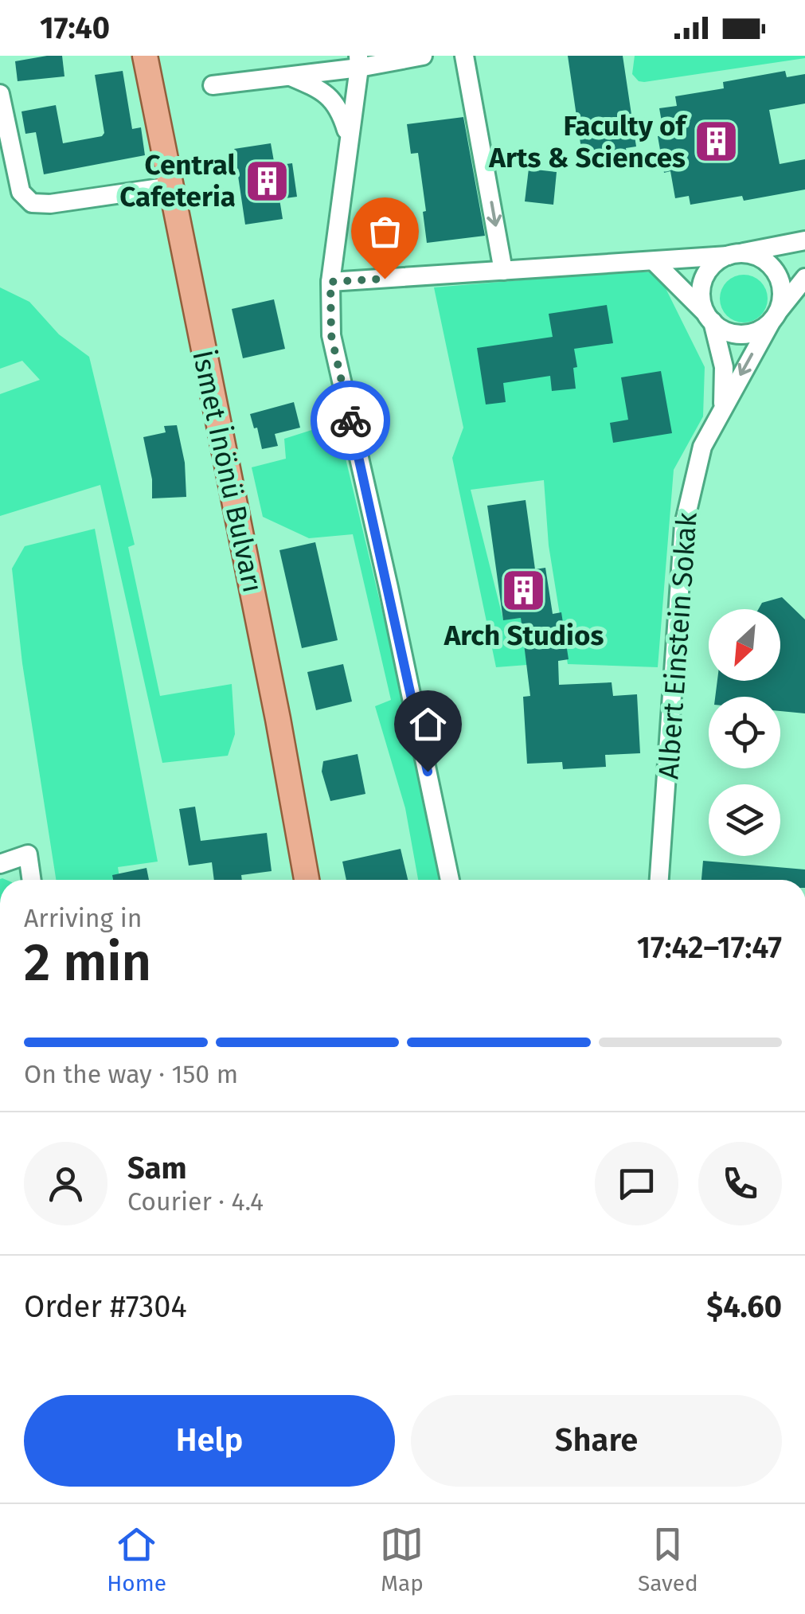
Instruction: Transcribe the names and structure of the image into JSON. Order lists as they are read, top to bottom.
{
  "streets": {
    "main road": ["İsmet İnönü Bulvarı"],
    "street": ["Albert Einstein Sokak"]
  },
  "places": {
    "building": ["Faculty of Arts & Sciences", "Central Cafeteria", "Arch Studios"]
  },
  "north": "bottom left",
  "page": {
    "status": "17:40",
    "heading": ["2 min", "Arriving in", "17:42–17:47"],
    "panel": [
      "Sam",
      "Courier · 4.4",
      "Order #7304",
      "$4.60"
    ],
    "bar": "On the way · 150 m",
    "buttons": ["Help", "Share"],
    "tabs": ["Home", "Map", "Saved"]
  }
}
